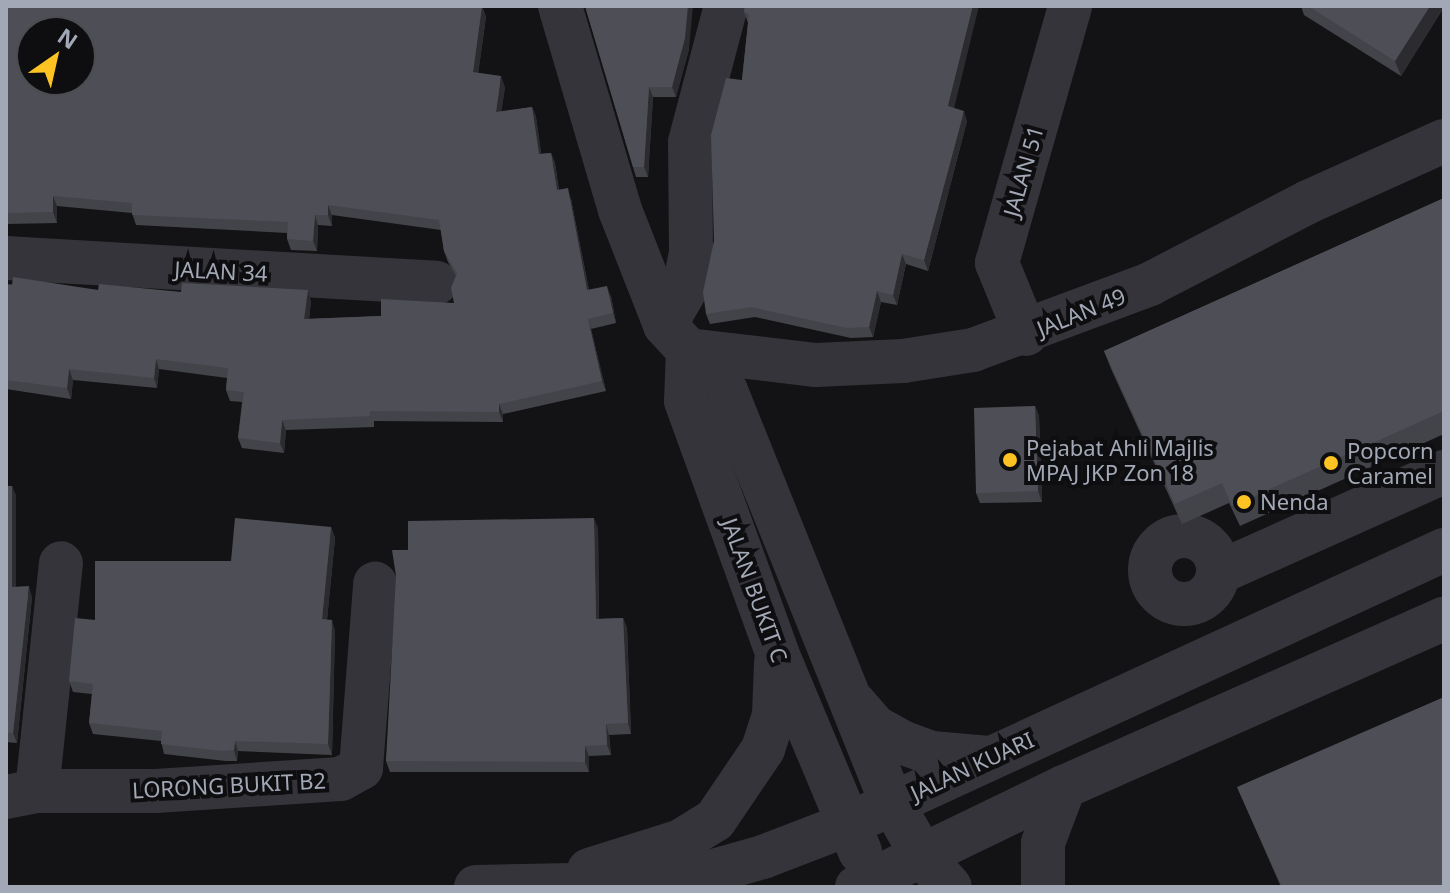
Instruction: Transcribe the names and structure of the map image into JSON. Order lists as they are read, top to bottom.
{
  "streets": {
    "street": [
      "JALAN 51",
      "JALAN 34",
      "JALAN 49",
      "JALAN BUKIT C",
      "JALAN KUARI",
      "LORONG BUKIT B2"
    ]
  },
  "crossings": [
    ["JALAN 51", "JALAN 49"],
    ["JALAN 49", "JALAN BUKIT C"],
    ["JALAN BUKIT C", "JALAN KUARI"]
  ],
  "places": ["Pejabat Ahli Majlis MPAJ JKP Zon 18", "Popcorn Caramel", "Nenda"],
  "north": "top right"
}
